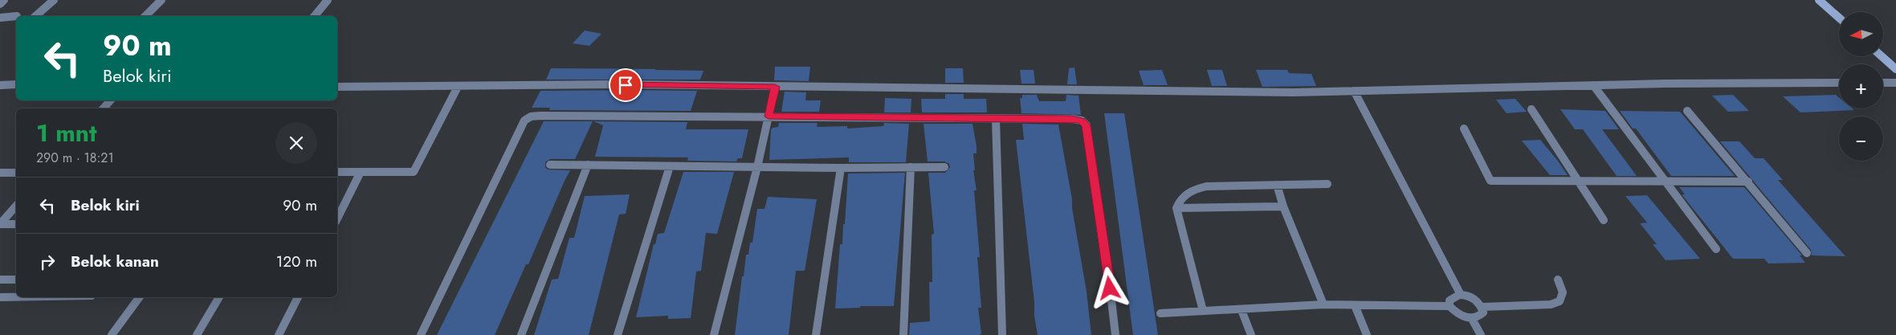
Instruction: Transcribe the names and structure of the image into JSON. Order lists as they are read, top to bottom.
{
  "north": "left",
  "page": {
    "map_buttons": ["+", "−"],
    "turn": ["90 m", "Belok kiri"],
    "heading": ["1 mnt", "290 m · 18:21"],
    "list": [
      {
        "name": "Belok kiri",
        "value": "90 m"
      },
      {
        "name": "Belok kanan",
        "value": "120 m"
      }
    ]
  }
}
